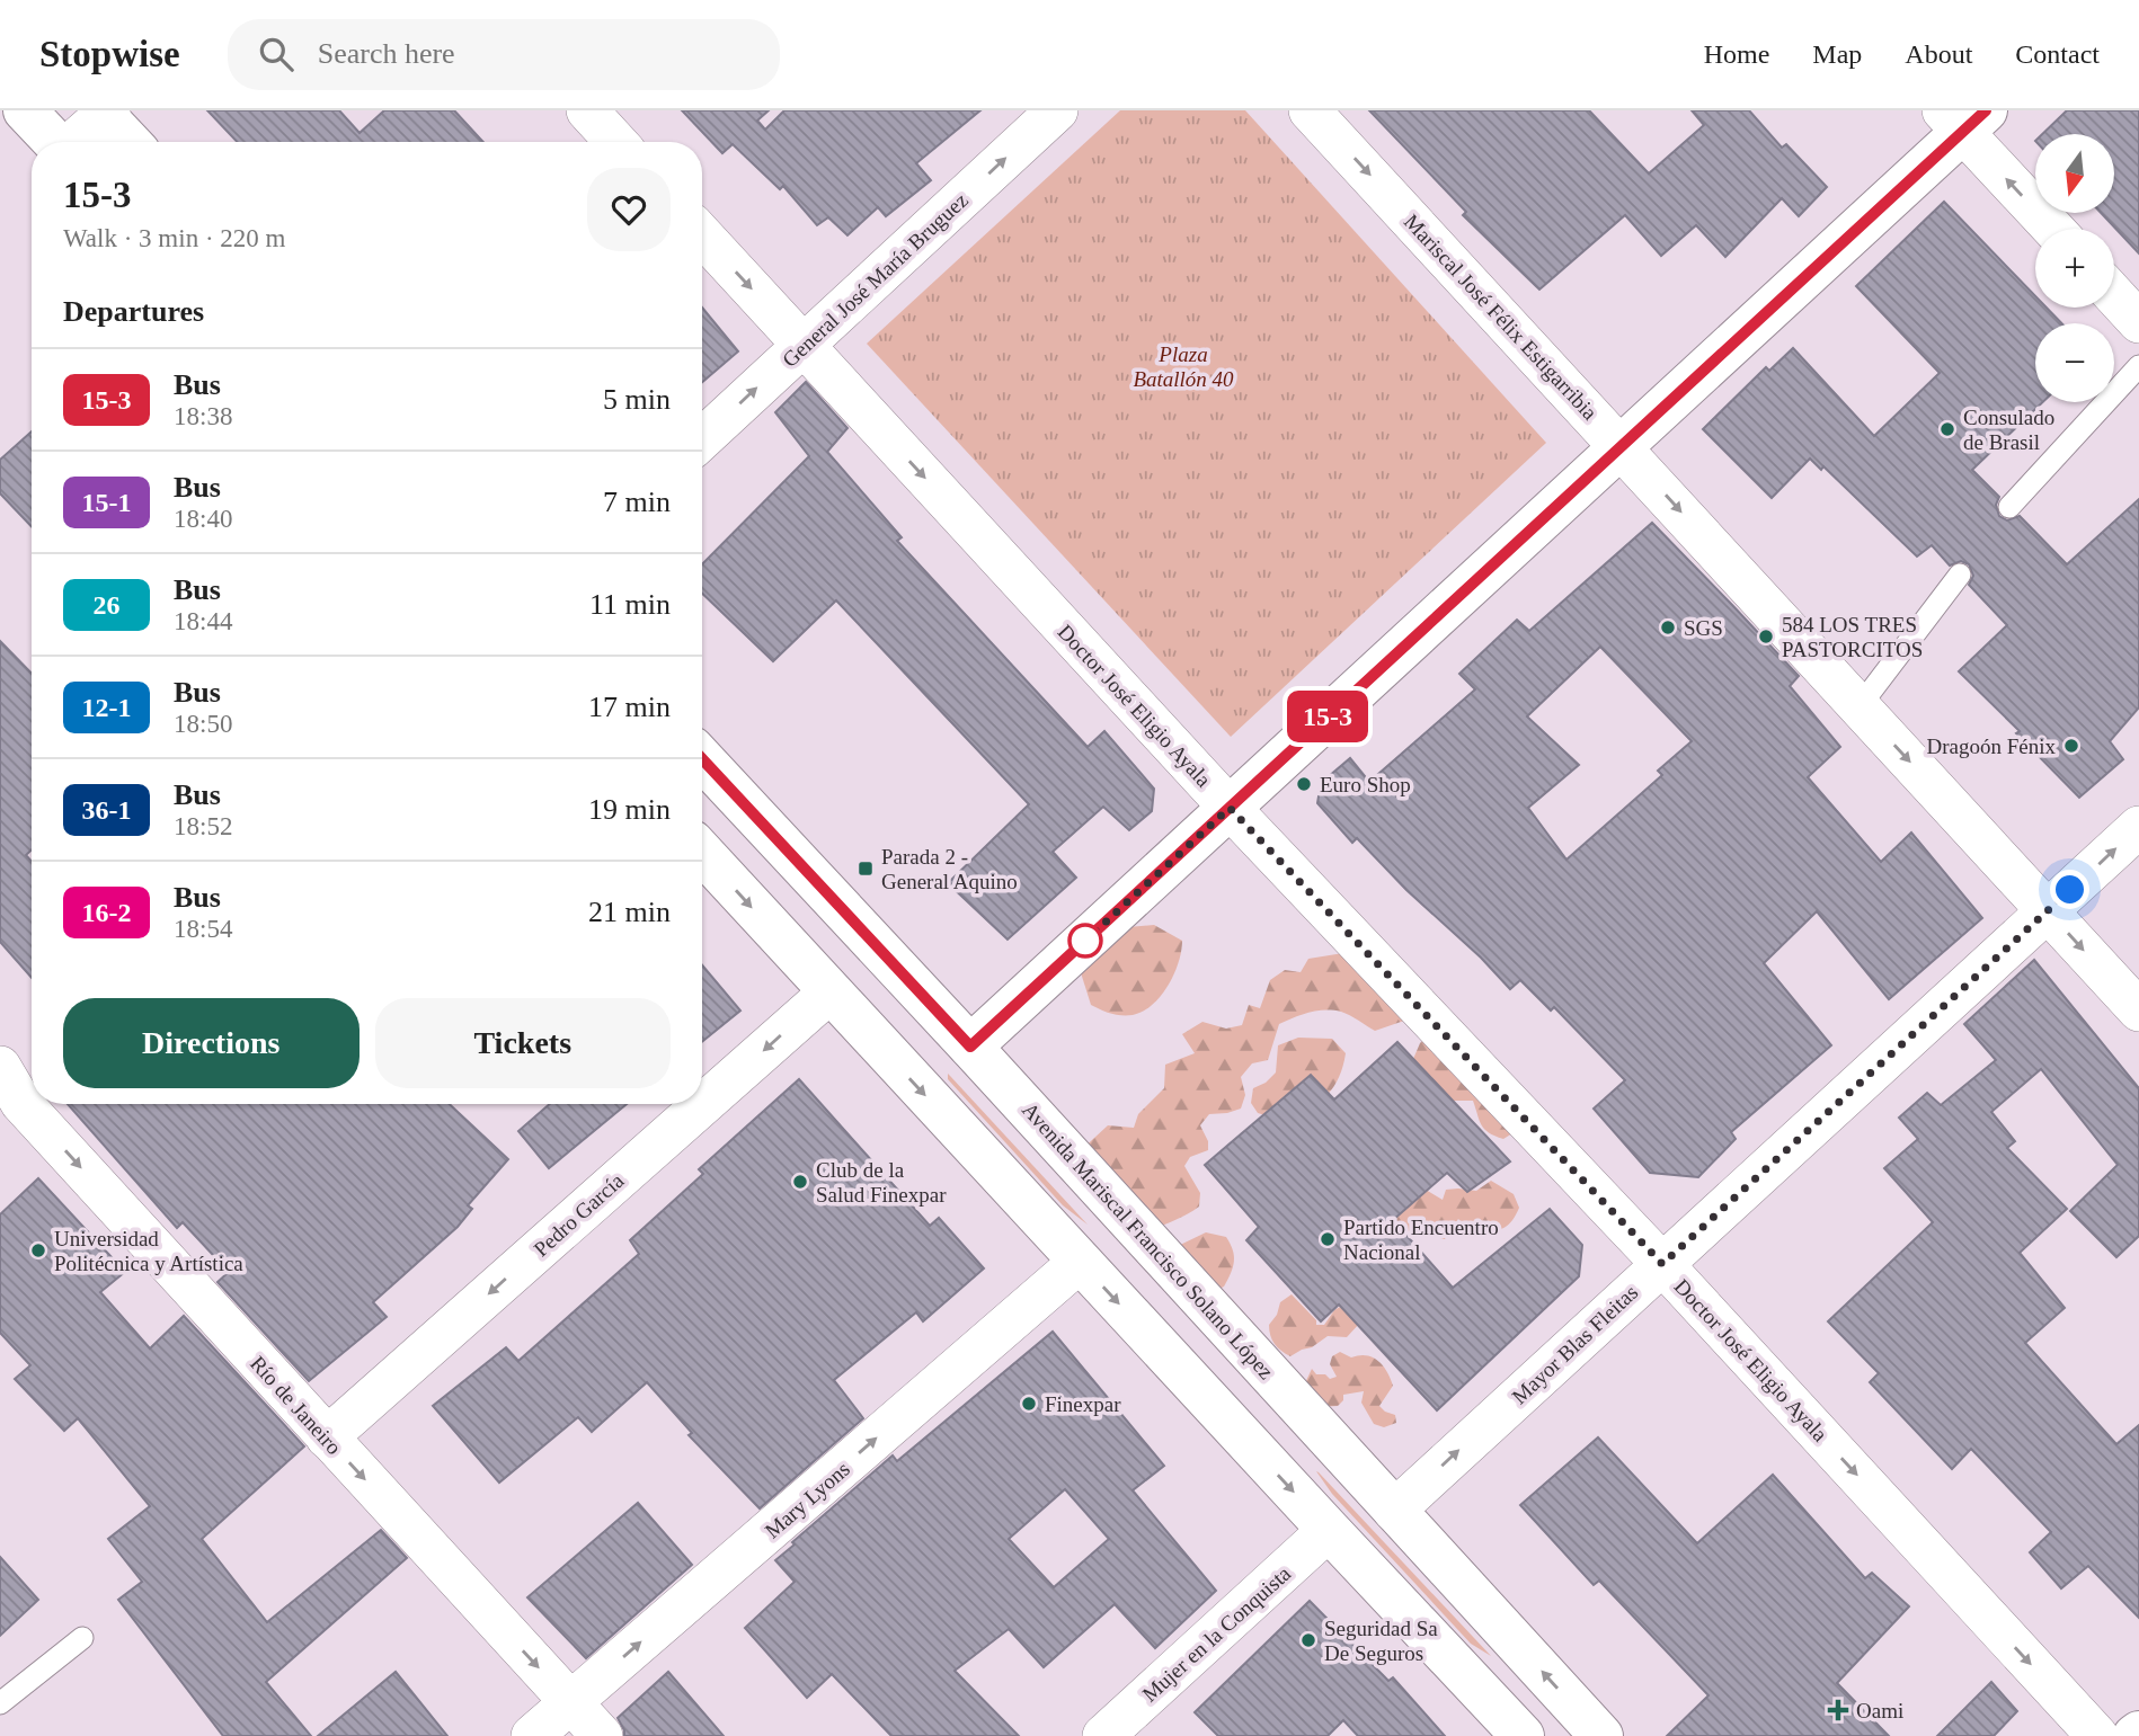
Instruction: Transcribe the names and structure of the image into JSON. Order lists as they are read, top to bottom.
{
  "streets": {
    "main road": ["Avenida Mariscal Francisco Solano López"],
    "street": [
      "General José María Bruguez",
      "Mariscal José Félix Estigarribia",
      "Doctor José Eligio Ayala",
      "Pedro García",
      "Mayor Blas Fleitas",
      "Río de Janeiro",
      "Mary Lyons",
      "Mujer en la Conquista"
    ]
  },
  "crossings": [
    ["General José María Bruguez", "Doctor José Eligio Ayala"],
    ["Mariscal José Félix Estigarribia", "Mayor Blas Fleitas"],
    ["Doctor José Eligio Ayala", "Mayor Blas Fleitas"],
    ["Pedro García", "Río de Janeiro"],
    ["Avenida Mariscal Francisco Solano López", "Mayor Blas Fleitas"],
    ["Río de Janeiro", "Mary Lyons"]
  ],
  "one_way": [
    "General José María Bruguez",
    "Mariscal José Félix Estigarribia",
    "Doctor José Eligio Ayala",
    "Pedro García",
    "Mayor Blas Fleitas",
    "Río de Janeiro",
    "Mary Lyons"
  ],
  "parks": ["Plaza Batallón 40"],
  "places": {
    "other": [
      "Consulado de Brasil",
      "SGS",
      "584 LOS TRES PASTORCITOS",
      "Dragoón Fénix",
      "Euro Shop",
      "Club de la Salud Finexpar",
      "Partido Encuentro Nacional",
      "Universidad Politécnica y Artística",
      "Finexpar",
      "Seguridad Sa De Seguros"
    ],
    "transit": ["Parada 2 - General Aquino"],
    "health": ["Oami"]
  },
  "lines": ["bus line 15-3"],
  "north": "bottom",
  "page": {
    "header": "Stopwise",
    "search": "Search here",
    "nav": [
      "Home",
      "Map",
      "About",
      "Contact"
    ],
    "on_map": "15-3",
    "map_buttons": ["+", "−"],
    "heading": [
      ["15-3", "Walk · 3 min · 220 m"],
      "Departures"
    ],
    "list": [
      {
        "mark": "15-3",
        "name": "Bus",
        "note": "18:38",
        "value": "5 min"
      },
      {
        "mark": "15-1",
        "name": "Bus",
        "note": "18:40",
        "value": "7 min"
      },
      {
        "mark": "26",
        "name": "Bus",
        "note": "18:44",
        "value": "11 min"
      },
      {
        "mark": "12-1",
        "name": "Bus",
        "note": "18:50",
        "value": "17 min"
      },
      {
        "mark": "36-1",
        "name": "Bus",
        "note": "18:52",
        "value": "19 min"
      },
      {
        "mark": "16-2",
        "name": "Bus",
        "note": "18:54",
        "value": "21 min"
      }
    ],
    "buttons": ["Directions", "Tickets"]
  }
}
